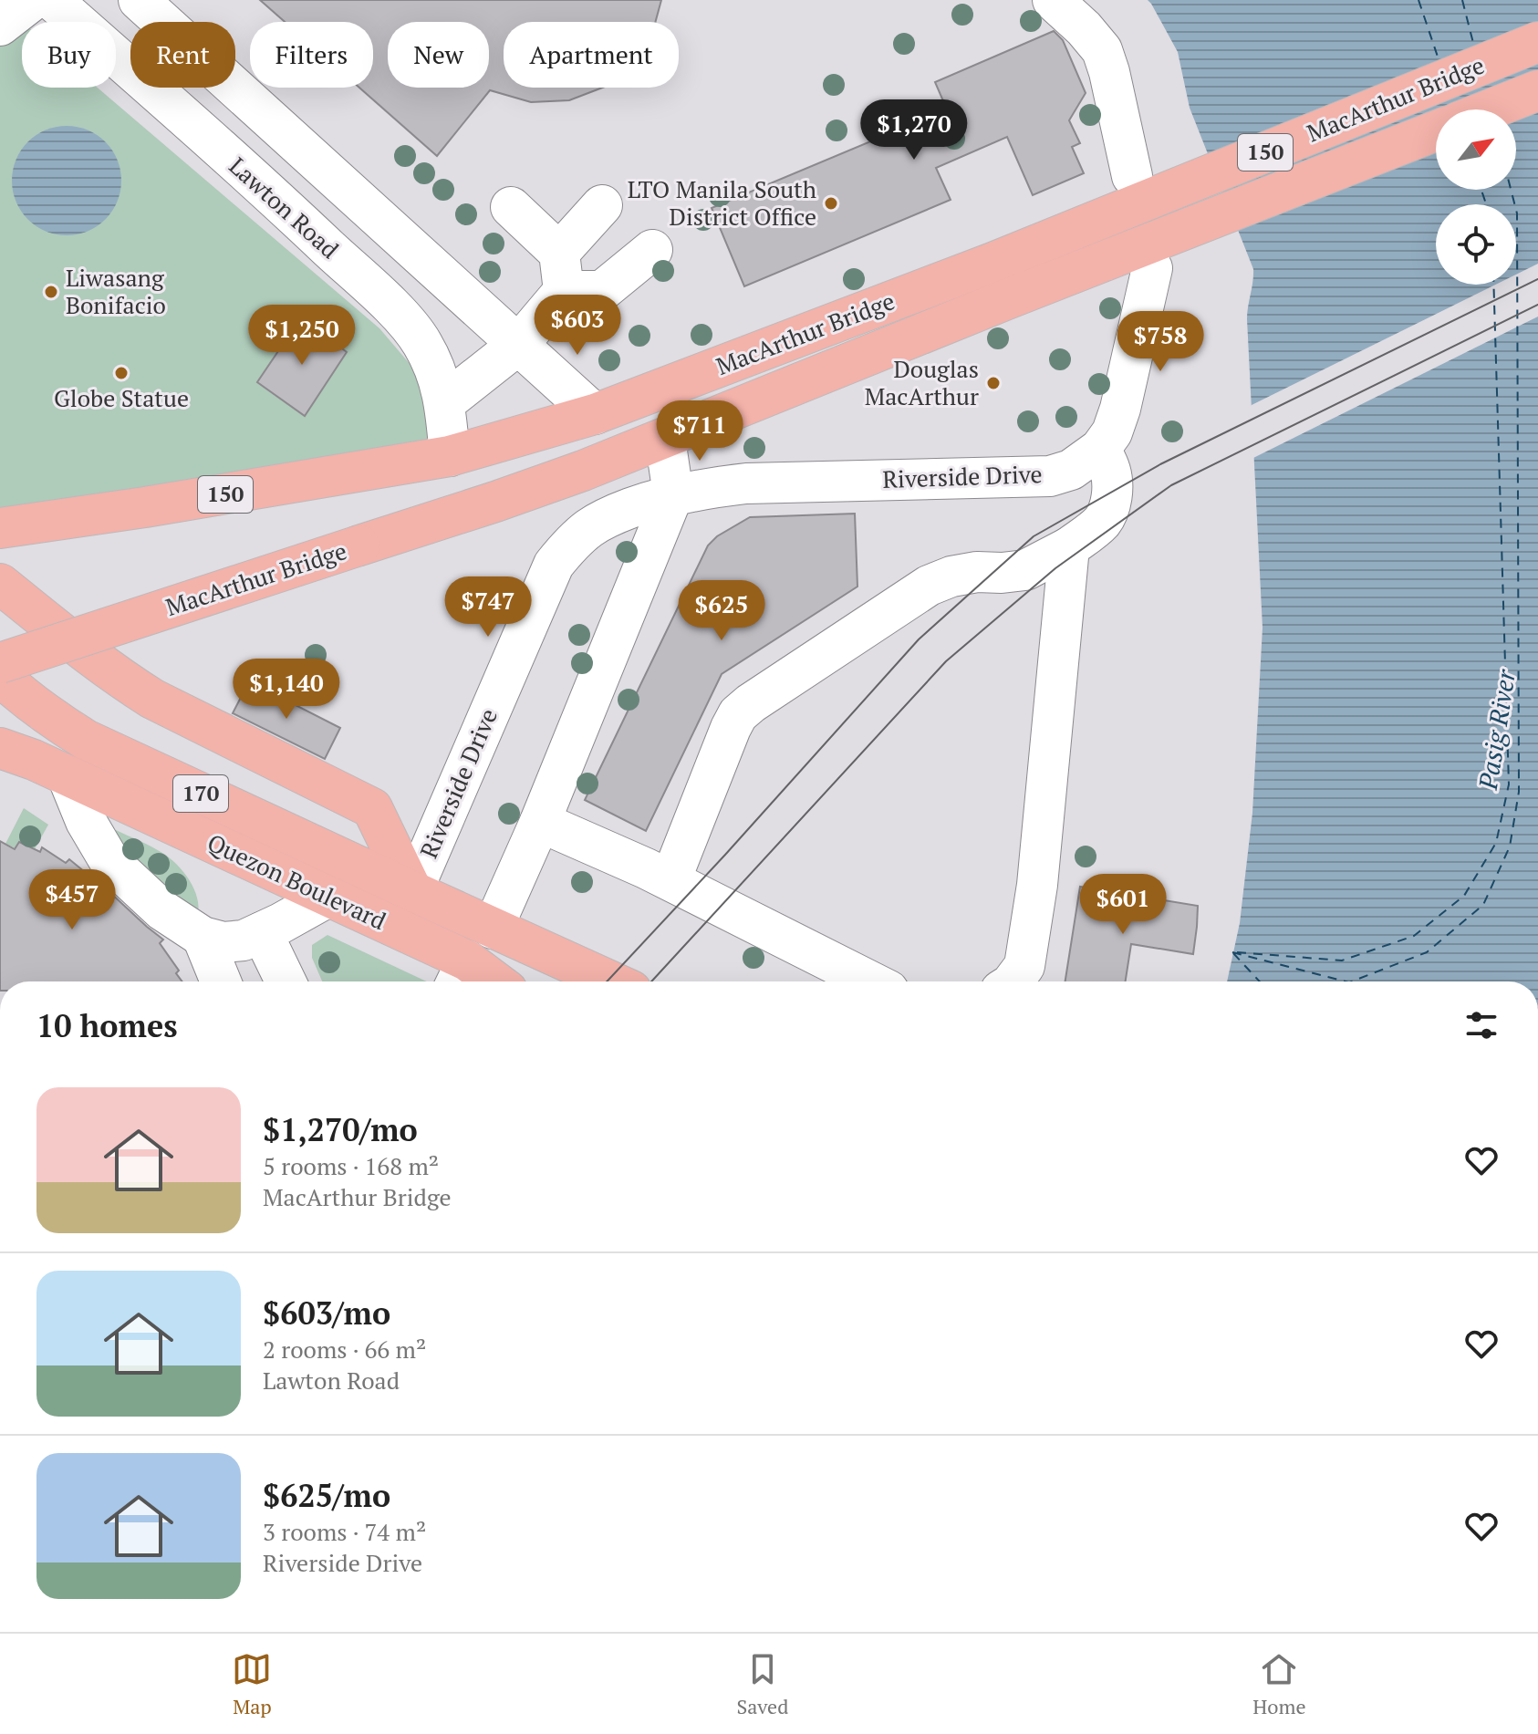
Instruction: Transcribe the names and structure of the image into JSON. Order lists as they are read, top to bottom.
{
  "streets": {
    "main road": [
      "MacArthur Bridge",
      "150",
      "170",
      "Quezon Boulevard"
    ],
    "street": ["Lawton Road", "Riverside Drive"]
  },
  "crossings": [
    ["MacArthur Bridge", "Lawton Road"],
    ["Riverside Drive", "Quezon Boulevard"]
  ],
  "water": ["Pasig River"],
  "places": [
    "LTO Manila South District Office",
    "Liwasang Bonifacio",
    "Globe Statue",
    "Douglas MacArthur"
  ],
  "north": "top right",
  "page": {
    "chip": [
      "Buy",
      "Rent",
      "Filters",
      "New",
      "Apartment"
    ],
    "price": [
      "$1,270",
      "$603",
      "$1,250",
      "$758",
      "$711",
      "$747",
      "$625",
      "$1,140",
      "$457",
      "$601"
    ],
    "heading": "10 homes",
    "list": [
      {
        "name": "$1,270/mo",
        "note": "5 rooms · 168 m² · MacArthur Bridge"
      },
      {
        "name": "$603/mo",
        "note": "2 rooms · 66 m² · Lawton Road"
      },
      {
        "name": "$625/mo",
        "note": "3 rooms · 74 m² · Riverside Drive"
      }
    ],
    "tabs": ["Map", "Saved", "Home"]
  }
}
